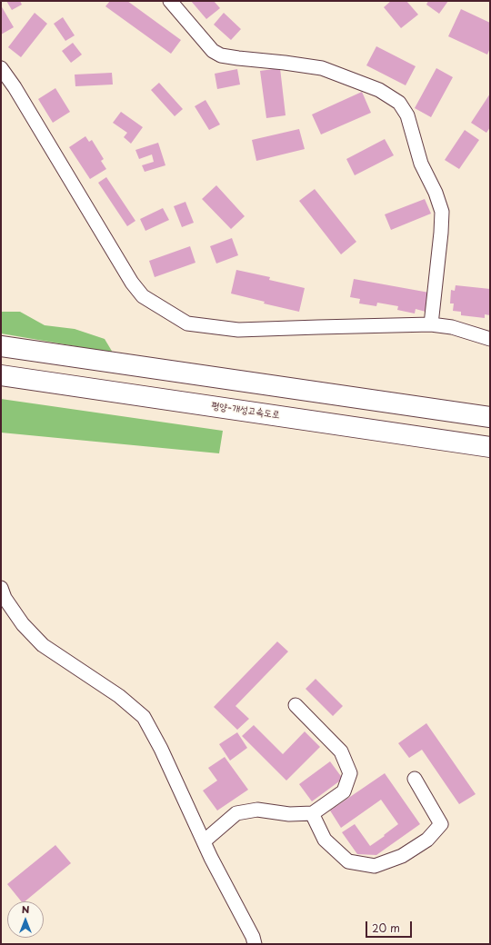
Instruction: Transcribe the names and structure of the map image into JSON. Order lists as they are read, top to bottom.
{
  "streets": {
    "highway": ["평양-개성고속도로"]
  },
  "scale_bar": "20 m",
  "north": "top"
}
